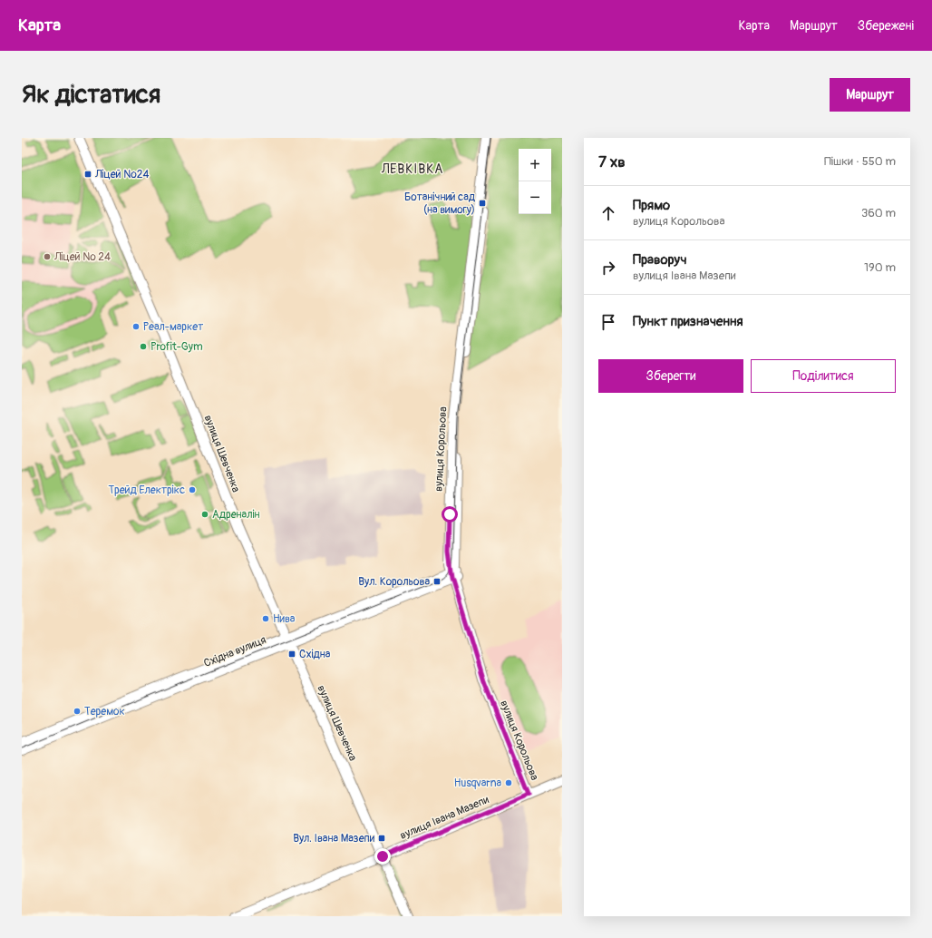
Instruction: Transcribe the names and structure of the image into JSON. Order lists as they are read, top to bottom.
{
  "streets": {
    "street": [
      "вулиця Корольова",
      "вулиця Шевченка",
      "Східна вулиця",
      "вулиця Івана Мазепи"
    ]
  },
  "crossings": [
    ["вулиця Корольова", "Східна вулиця"],
    ["вулиця Корольова", "вулиця Івана Мазепи"],
    ["вулиця Шевченка", "Східна вулиця"],
    ["вулиця Шевченка", "вулиця Івана Мазепи"]
  ],
  "districts": ["ЛЕВКІВКА"],
  "places": {
    "transit": [
      "Ліцей №24",
      "Ботанічний сад (на вимогу)",
      "Вул. Корольова",
      "Східна",
      "Вул. Івана Мазепи"
    ],
    "other": [
      "Ліцей № 24",
      "Реал-маркет",
      "Profit-Gym",
      "Трейд Електрікс",
      "Адреналін",
      "Нива",
      "Теремок",
      "Husqvarna"
    ]
  },
  "page": {
    "header": "Карта",
    "nav": ["Карта", "Маршрут", "Збережені"],
    "buttons": [
      "Маршрут",
      ["Зберегти", "Поділитися"]
    ],
    "title": "Як дістатися",
    "heading": ["7 хв", "Пішки · 550 m"],
    "map_buttons": ["+", "−"],
    "list": [
      ["Прямо", "вулиця Корольова", "360 m"],
      ["Праворуч", "вулиця Івана Мазепи", "190 m"],
      "Пункт призначення"
    ]
  }
}
